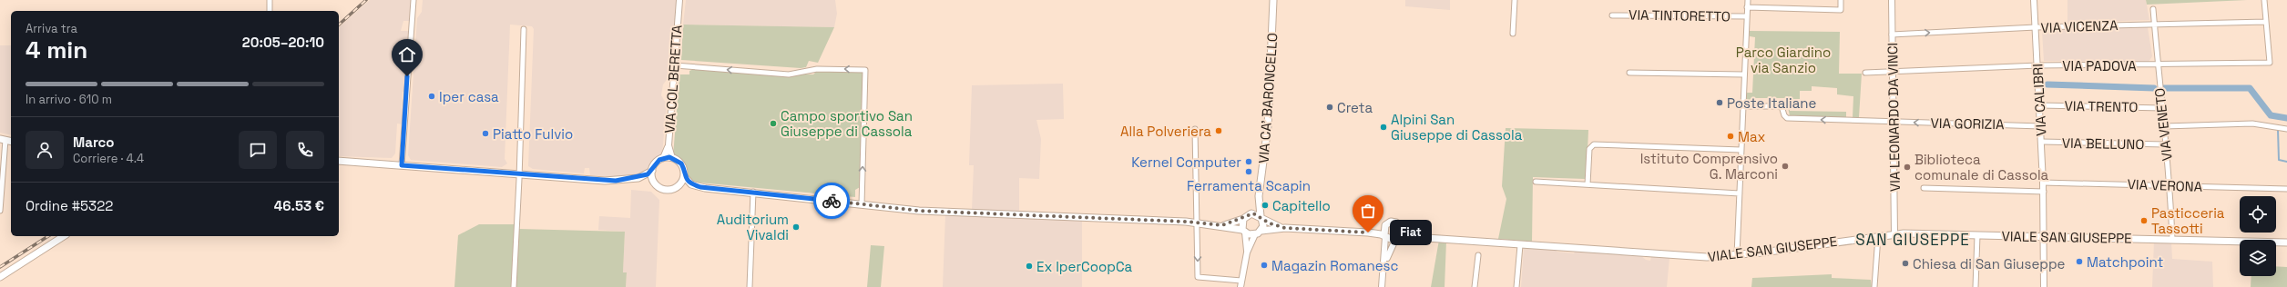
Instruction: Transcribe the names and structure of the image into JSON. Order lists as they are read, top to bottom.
{
  "streets": {
    "main road": ["VIA CA' BARONCELLO", "VIALE SAN GIUSEPPE"],
    "street": [
      "VIA TINTORETTO",
      "VIA VICENZA",
      "VIA PADOVA",
      "VIA COL BERETTA",
      "VIA CALIBRI",
      "VIA TRENTO",
      "VIA LEONARDO DA VINCI",
      "VIA GORIZIA",
      "VIA VENETO",
      "VIA BELLUNO",
      "VIA VERONA"
    ]
  },
  "crossings": [
    ["VIA VICENZA", "VIA PADOVA"],
    ["VIA VICENZA", "VIA CALIBRI"],
    ["VIA VICENZA", "VIA LEONARDO DA VINCI"],
    ["VIA VICENZA", "VIA VENETO"],
    ["VIA PADOVA", "VIA CALIBRI"],
    ["VIA PADOVA", "VIA LEONARDO DA VINCI"],
    ["VIA PADOVA", "VIA VENETO"],
    ["VIA CA' BARONCELLO", "VIALE SAN GIUSEPPE"],
    ["VIA CALIBRI", "VIA TRENTO"],
    ["VIA CALIBRI", "VIA GORIZIA"],
    ["VIA CALIBRI", "VIA BELLUNO"],
    ["VIA CALIBRI", "VIA VERONA"],
    ["VIA CALIBRI", "VIALE SAN GIUSEPPE"],
    ["VIA TRENTO", "VIA VENETO"],
    ["VIA LEONARDO DA VINCI", "VIA GORIZIA"],
    ["VIA LEONARDO DA VINCI", "VIALE SAN GIUSEPPE"],
    ["VIA VENETO", "VIA BELLUNO"],
    ["VIA VENETO", "VIA VERONA"],
    ["VIA VENETO", "VIALE SAN GIUSEPPE"]
  ],
  "one_way": ["VIA VICENZA", "VIA GORIZIA"],
  "districts": ["SAN GIUSEPPE"],
  "parks": ["Parco Giardino via Sanzio"],
  "places": [
    "Iper casa",
    "Poste Italiane",
    "Creta",
    "Campo sportivo San Giuseppe di Cassola",
    "Alpini San Giuseppe di Cassola",
    "Alla Polveriera",
    "Piatto Fulvio",
    "Max",
    "Kernel Computer",
    "Istituto Comprensivo G. Marconi",
    "Biblioteca comunale di Cassola",
    "Ferramenta Scapin",
    "Capitello",
    "Pasticceria Tassotti",
    "Auditorium Vivaldi",
    "Fiat",
    "Matchpoint",
    "Chiesa di San Giuseppe",
    "Magazin Romanesc",
    "Ex IperCoopCa"
  ],
  "page": {
    "heading": ["4 min", "Arriva tra", "20:05–20:10"],
    "panel": [
      "Marco",
      "Corriere · 4.4",
      "Ordine #5322",
      "46.53 €"
    ],
    "bar": "In arrivo · 610 m",
    "bubble": "Fiat"
  }
}
